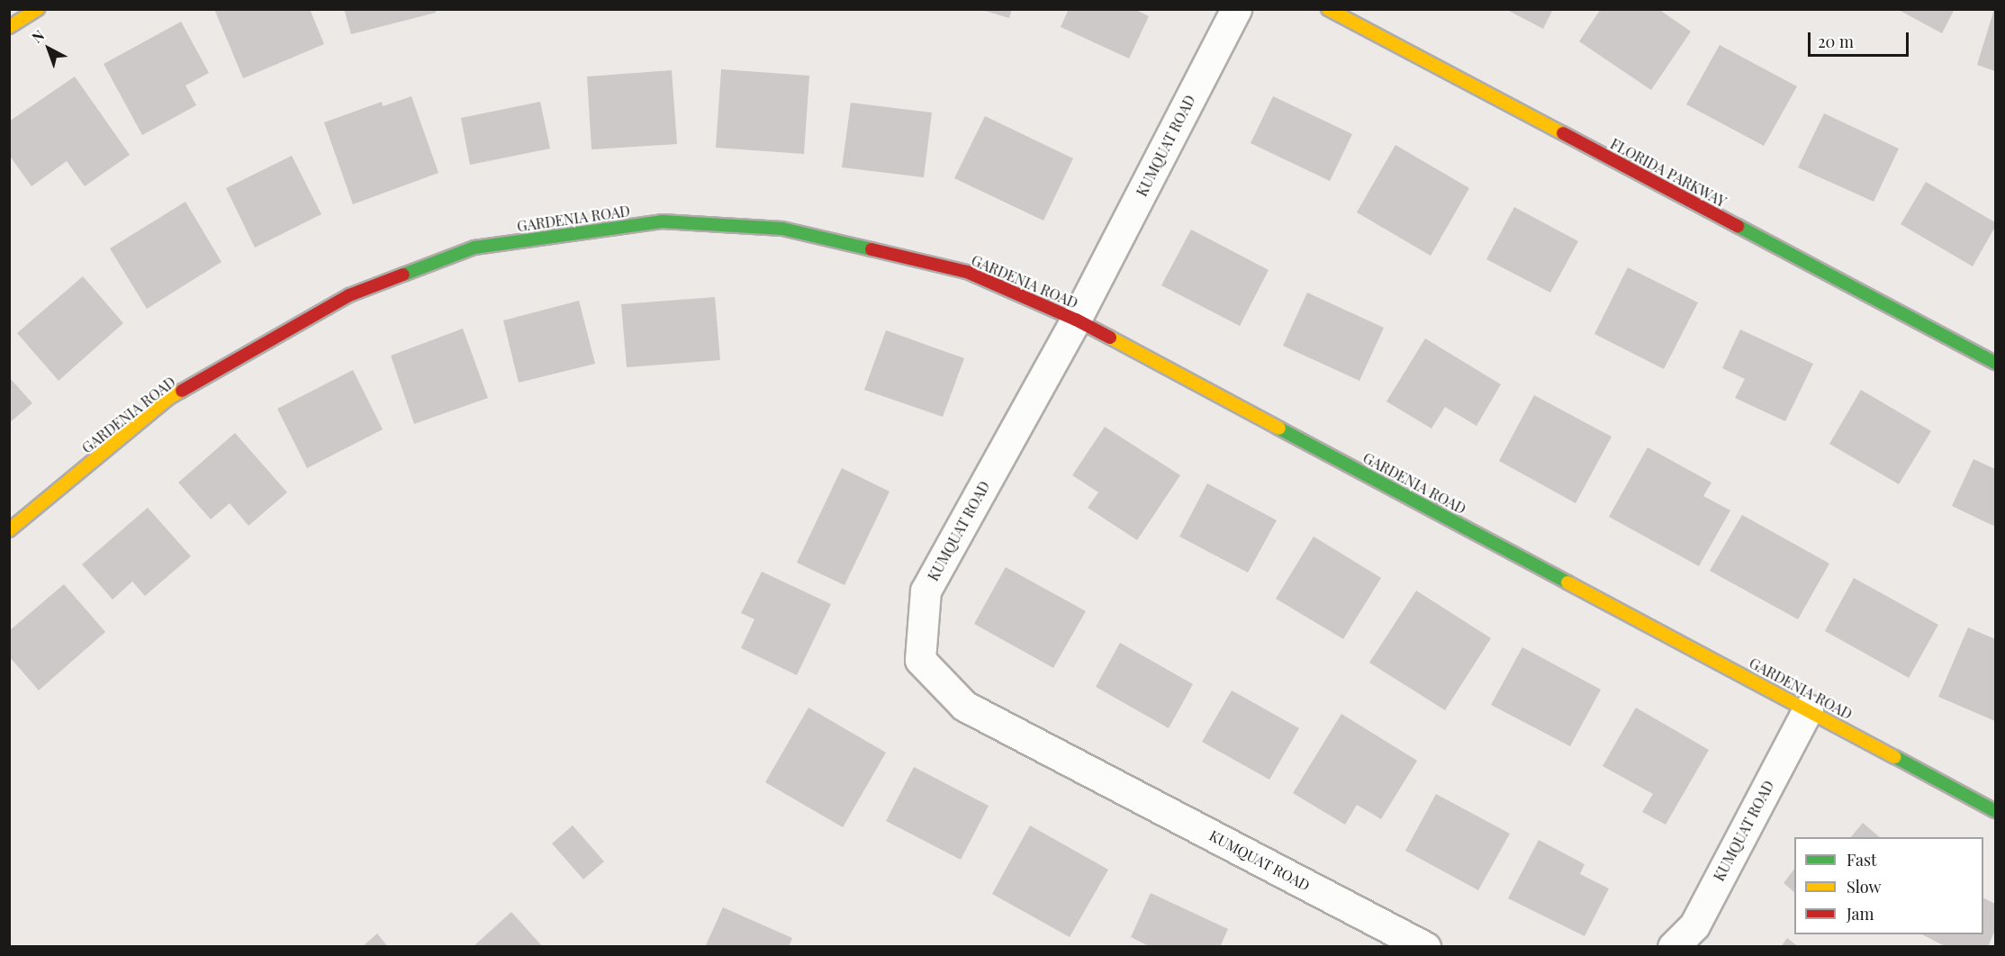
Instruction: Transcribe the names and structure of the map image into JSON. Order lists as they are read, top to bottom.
{
  "streets": {
    "street": ["KUMQUAT ROAD", "FLORIDA PARKWAY", "GARDENIA ROAD"]
  },
  "crossings": [
    ["KUMQUAT ROAD", "GARDENIA ROAD"]
  ],
  "legend": ["Fast", "Slow", "Jam"],
  "scale_bar": "20 m",
  "north": "top left"
}
